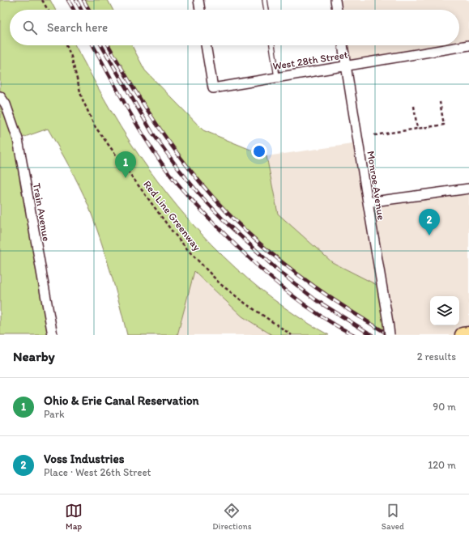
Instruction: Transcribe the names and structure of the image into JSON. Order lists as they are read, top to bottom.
{
  "streets": {
    "street": ["West 28th Street", "Monroe Avenue", "Train Avenue"],
    "path": ["Red Line Greenway"]
  },
  "crossings": [
    ["West 28th Street", "Monroe Avenue"]
  ],
  "page": {
    "search": "Search here",
    "pins": ["1", "2"],
    "heading": ["Nearby", "2 results"],
    "list": [
      {
        "mark": "1",
        "name": "Ohio & Erie Canal Reservation",
        "note": "Park",
        "value": "90 m"
      },
      {
        "mark": "2",
        "name": "Voss Industries",
        "note": "Place · West 26th Street",
        "value": "120 m"
      }
    ],
    "nav": ["Map", "Directions", "Saved"]
  }
}
